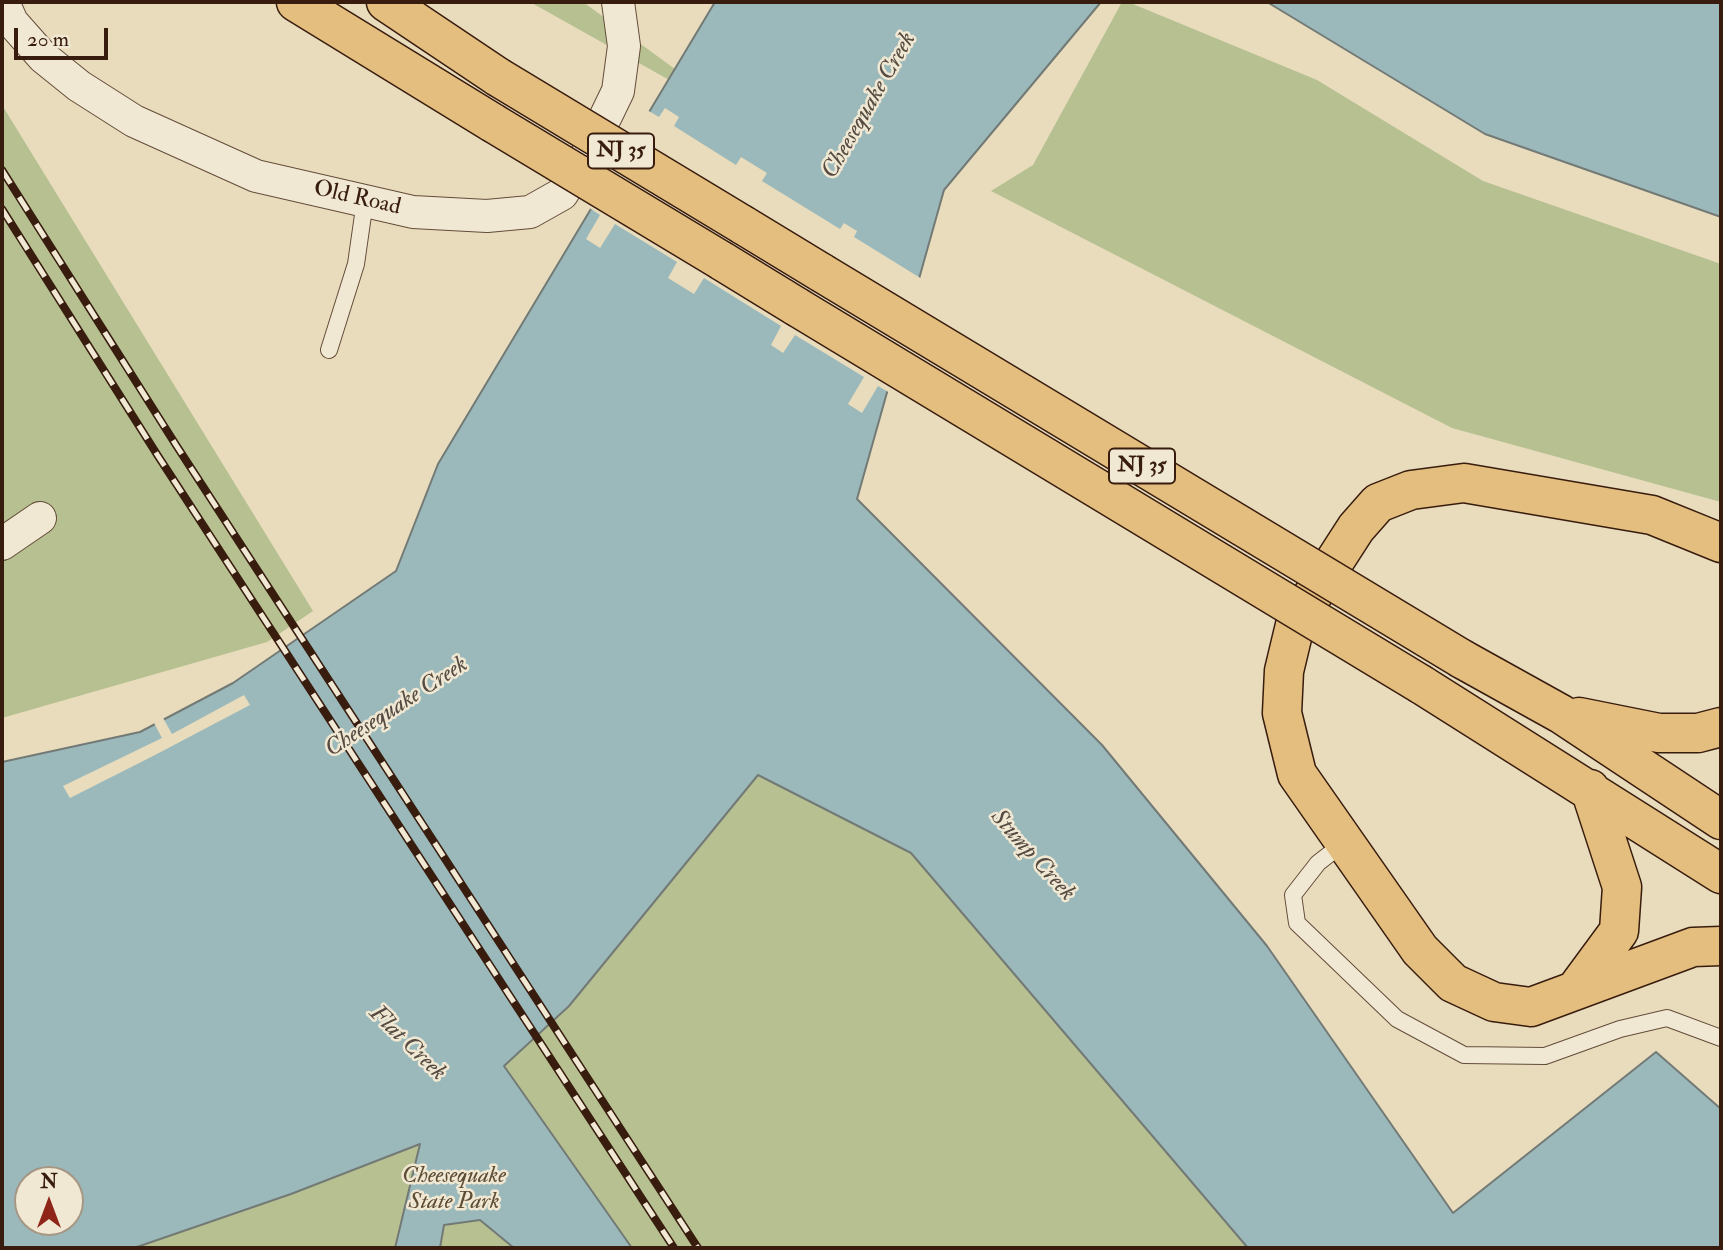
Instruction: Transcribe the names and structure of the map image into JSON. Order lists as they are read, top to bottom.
{
  "streets": {
    "highway": ["NJ 35"],
    "street": ["Old Road"]
  },
  "water": ["Cheesequake Creek", "Stump Creek", "Flat Creek"],
  "parks": ["Cheesequake State Park"],
  "scale_bar": "20 m",
  "north": "top"
}
